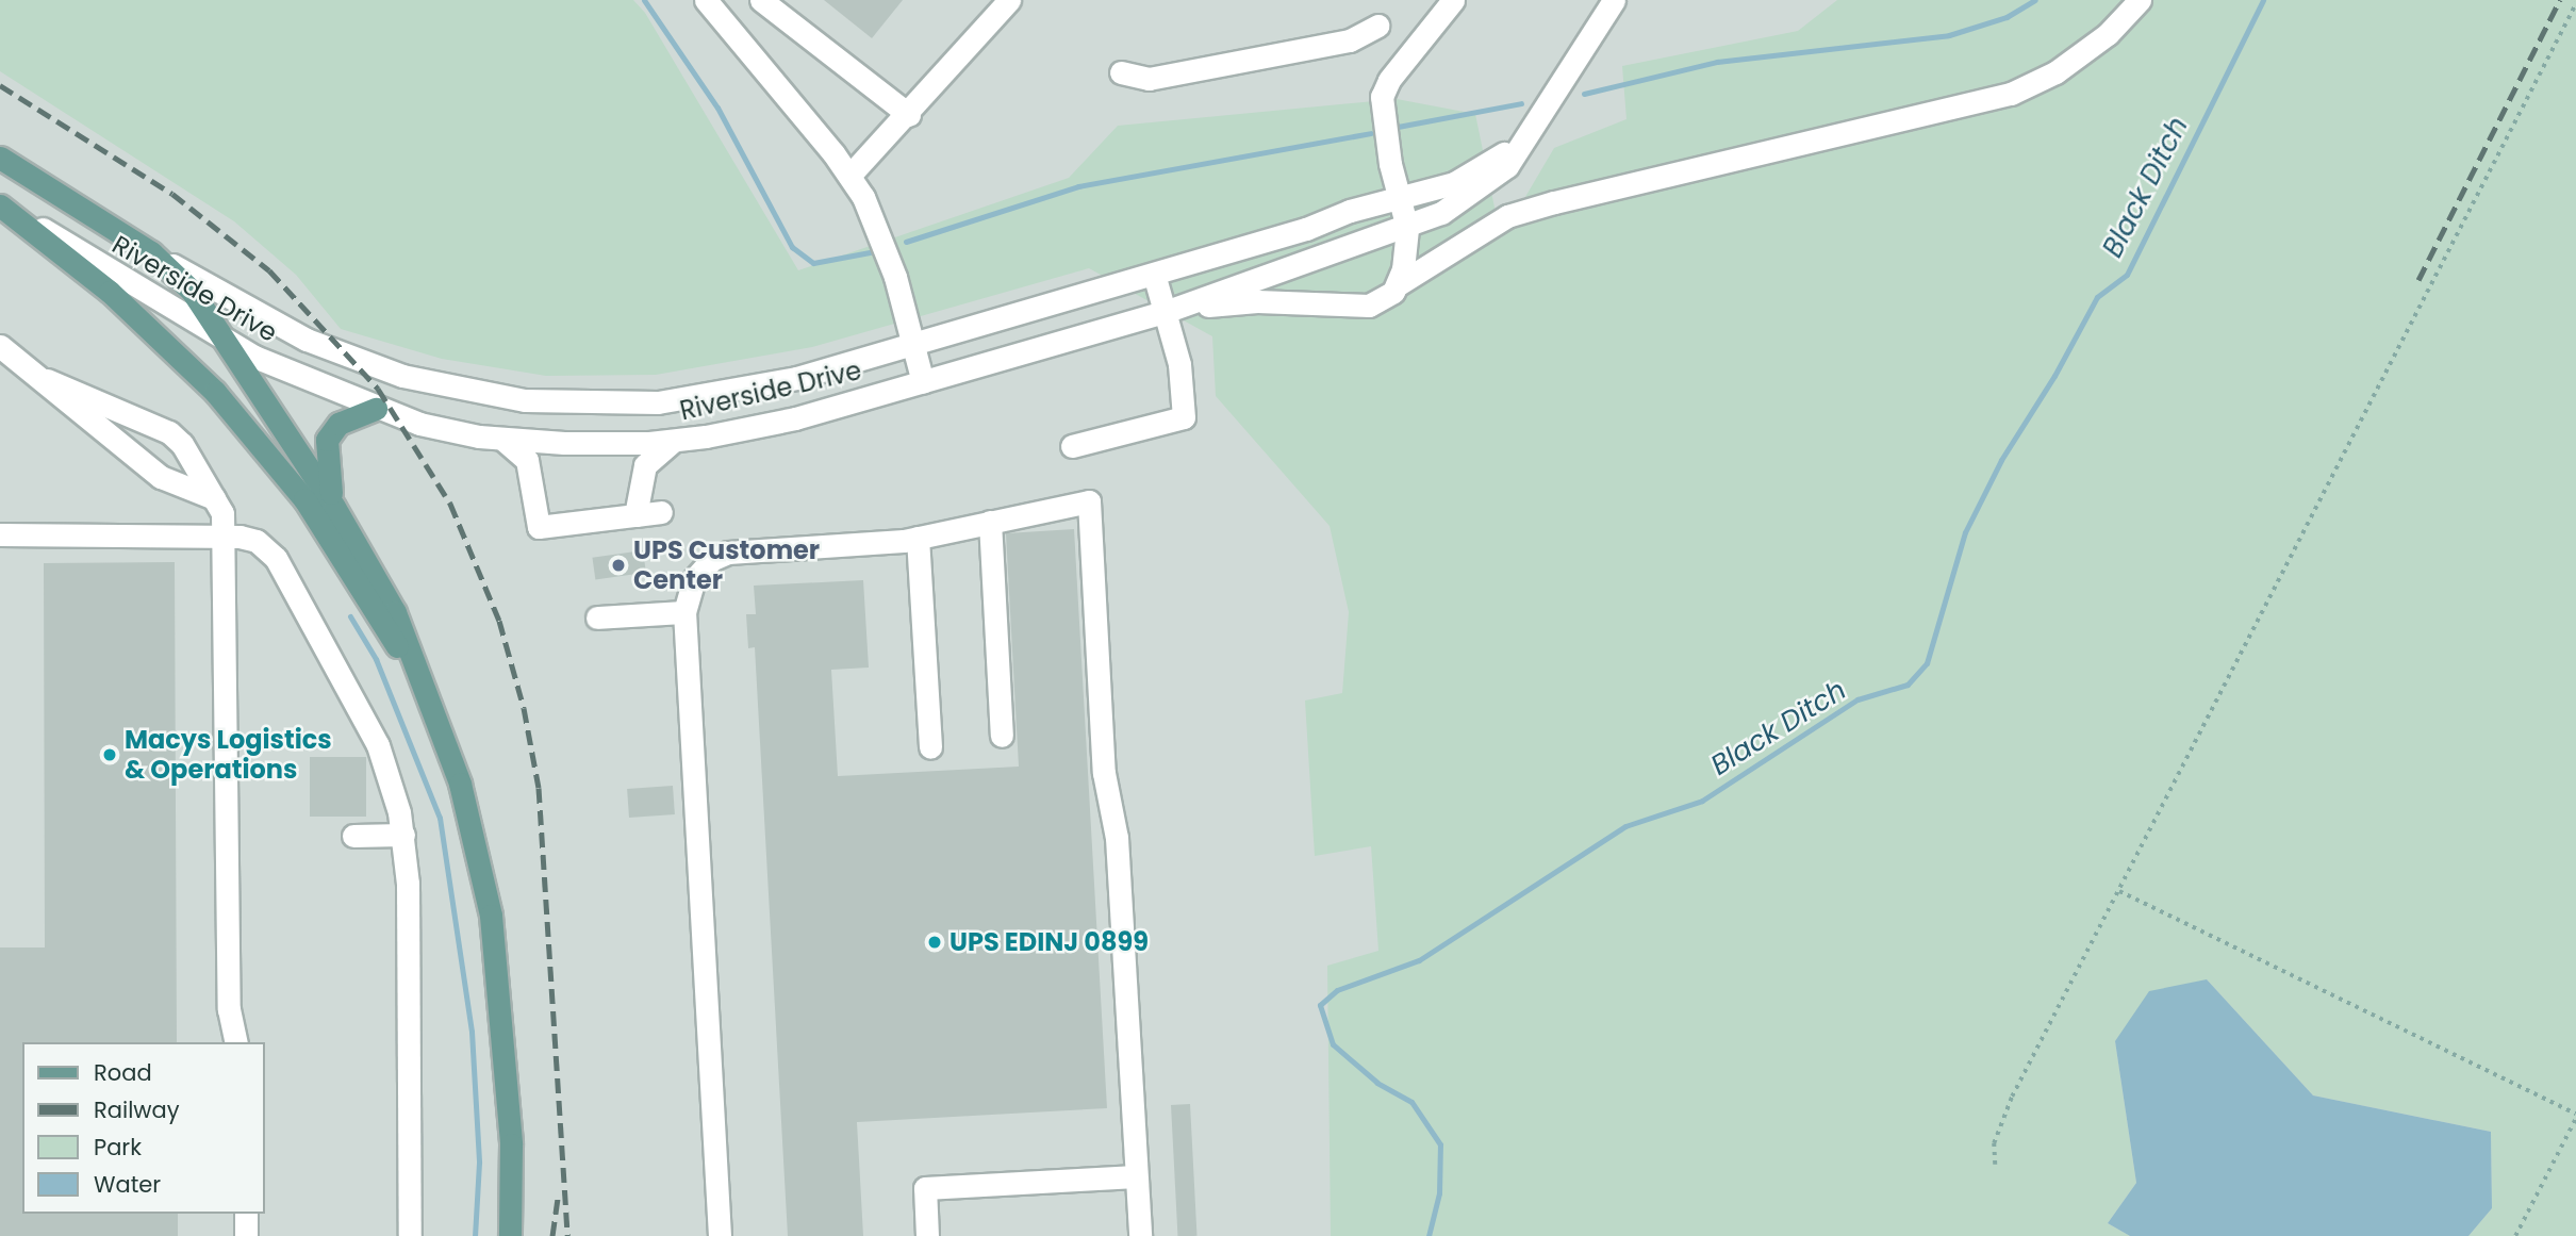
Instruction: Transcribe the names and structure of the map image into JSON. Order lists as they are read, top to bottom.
{
  "streets": {
    "main road": ["Riverside Drive"]
  },
  "water": ["Black Ditch"],
  "places": ["UPS Customer Center", "Macys Logistics & Operations", "UPS EDINJ 0899"],
  "legend": [
    "Road",
    "Railway",
    "Park",
    "Water"
  ]
}
